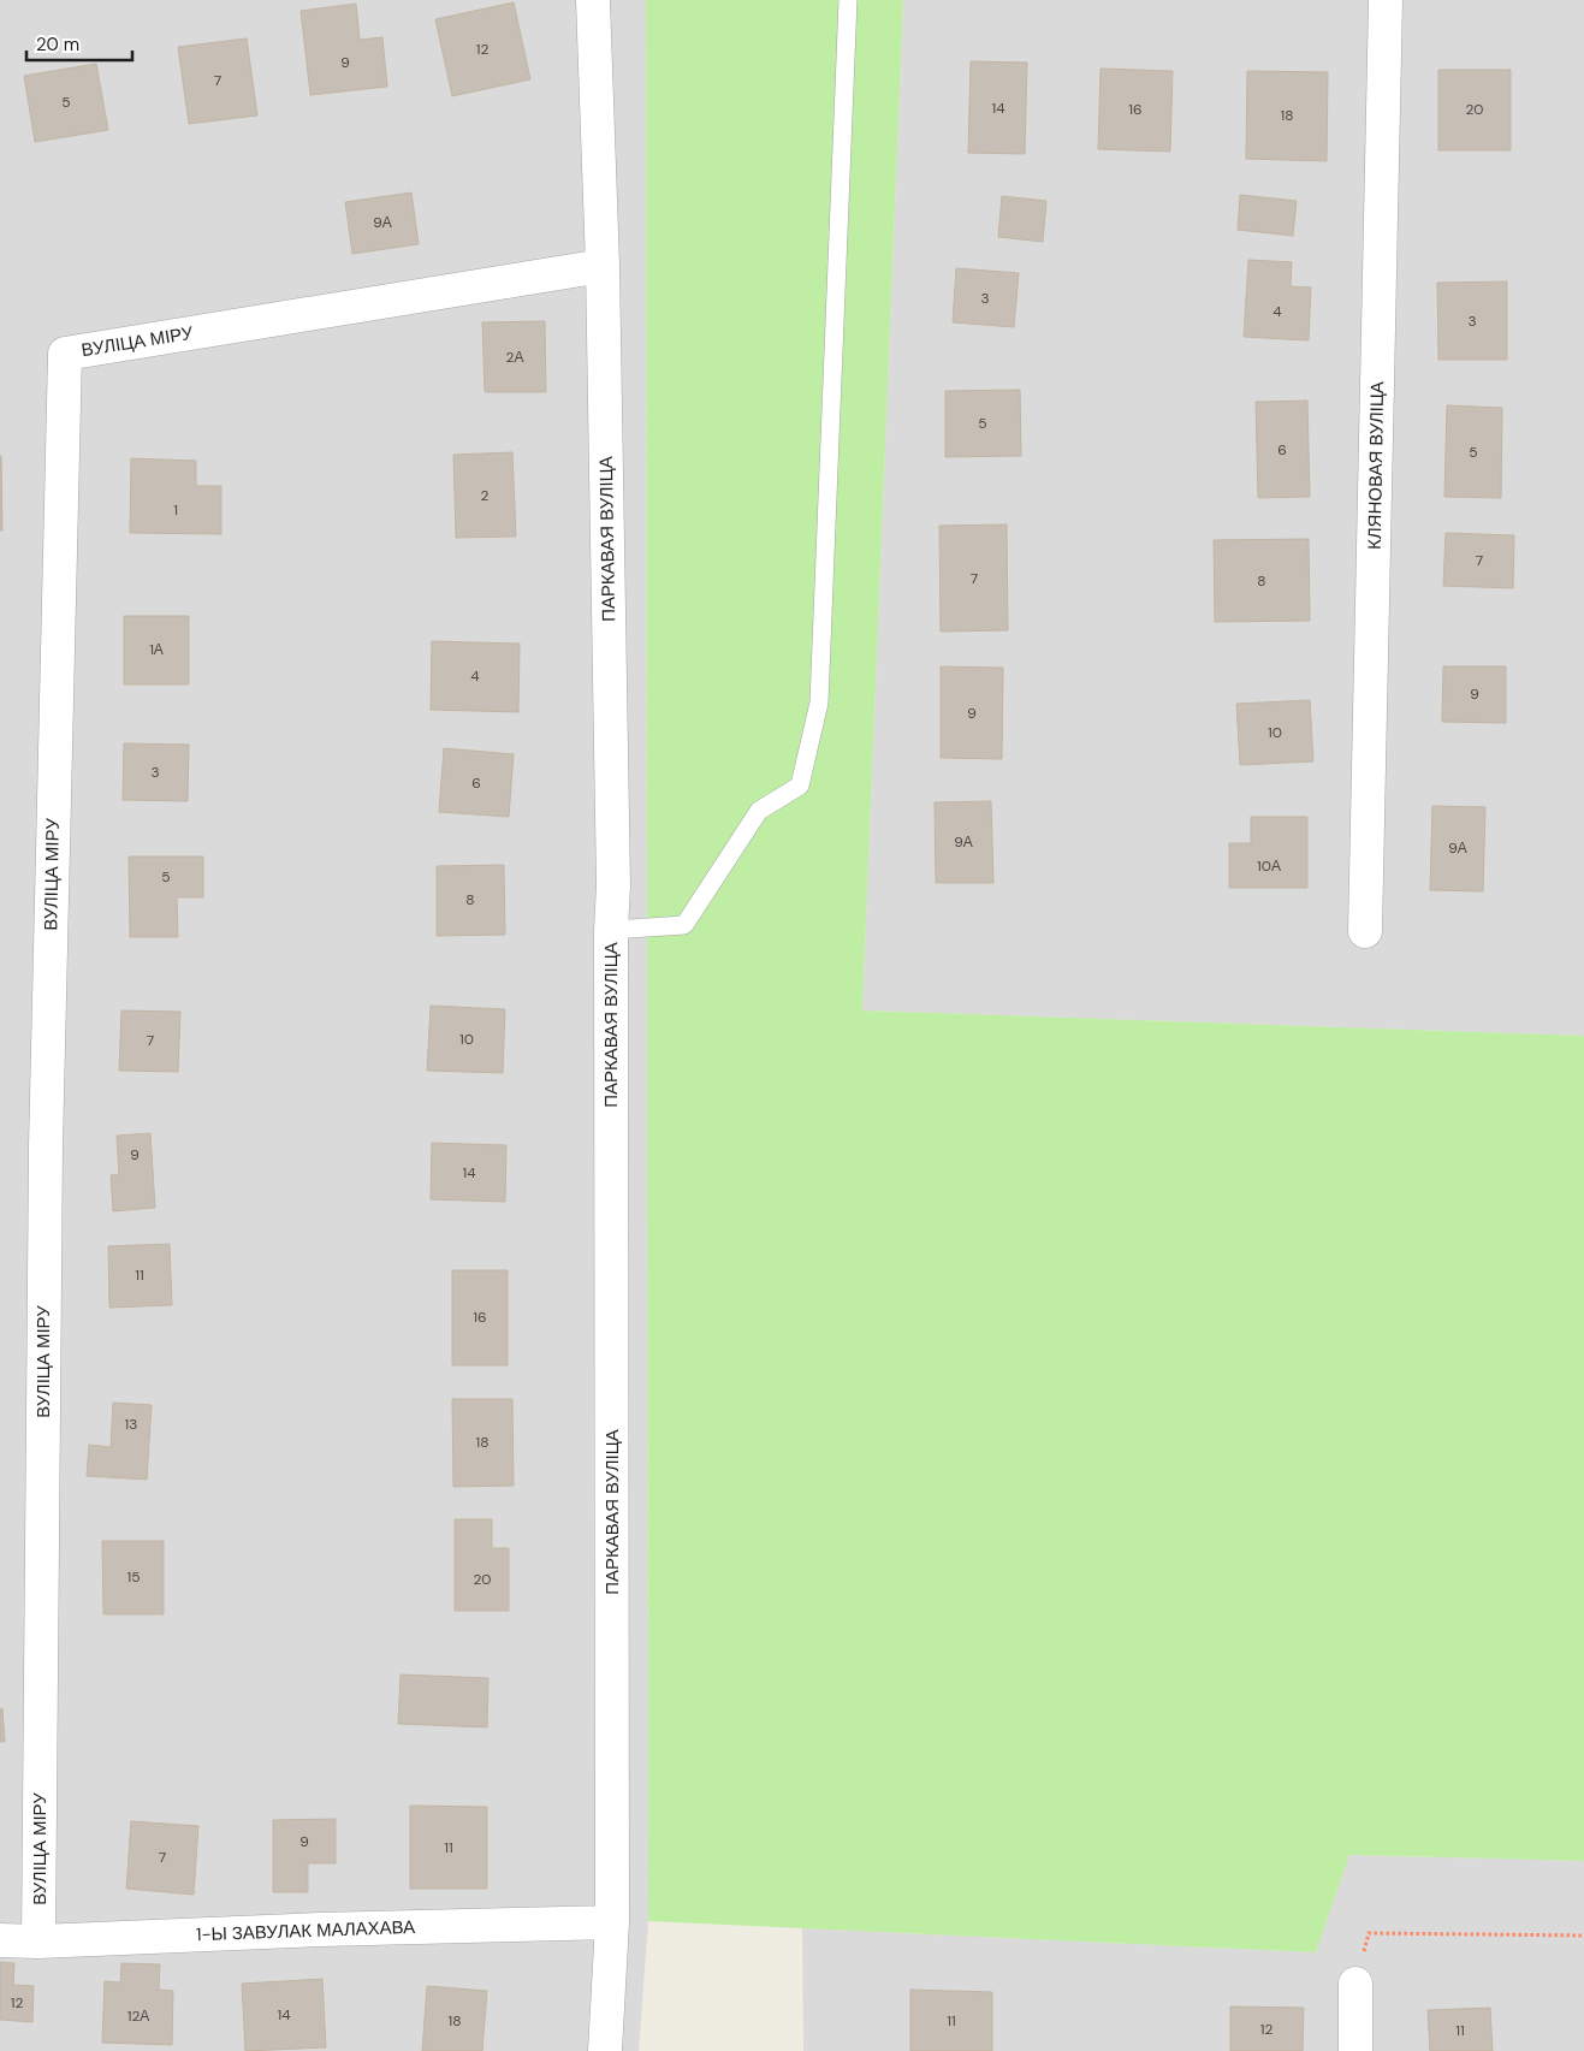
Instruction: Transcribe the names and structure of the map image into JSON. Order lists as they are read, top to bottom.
{
  "streets": {
    "street": [
      "ВУЛІЦА МІРУ",
      "КЛЯНОВАЯ ВУЛІЦА",
      "ПАРКАВАЯ ВУЛІЦА",
      "1-Ы ЗАВУЛАК МАЛАХАВА"
    ]
  },
  "crossings": [
    ["ВУЛІЦА МІРУ", "ПАРКАВАЯ ВУЛІЦА"],
    ["ВУЛІЦА МІРУ", "1-Ы ЗАВУЛАК МАЛАХАВА"],
    ["ПАРКАВАЯ ВУЛІЦА", "1-Ы ЗАВУЛАК МАЛАХАВА"]
  ],
  "house_numbers": [
    "12",
    "9",
    "7",
    "5",
    "14",
    "16",
    "20",
    "18",
    "9А",
    "3",
    "4",
    "3",
    "2А",
    "5",
    "6",
    "5",
    "2",
    "1",
    "7",
    "7",
    "8",
    "1А",
    "4",
    "9",
    "9",
    "10",
    "3",
    "6",
    "9А",
    "9А",
    "10А",
    "5",
    "8",
    "10",
    "7",
    "9",
    "14",
    "11",
    "16",
    "13",
    "18",
    "15",
    "20",
    "9",
    "11",
    "7",
    "12",
    "14",
    "12А",
    "18",
    "11",
    "12",
    "11"
  ],
  "scale_bar": "20 m"
}
